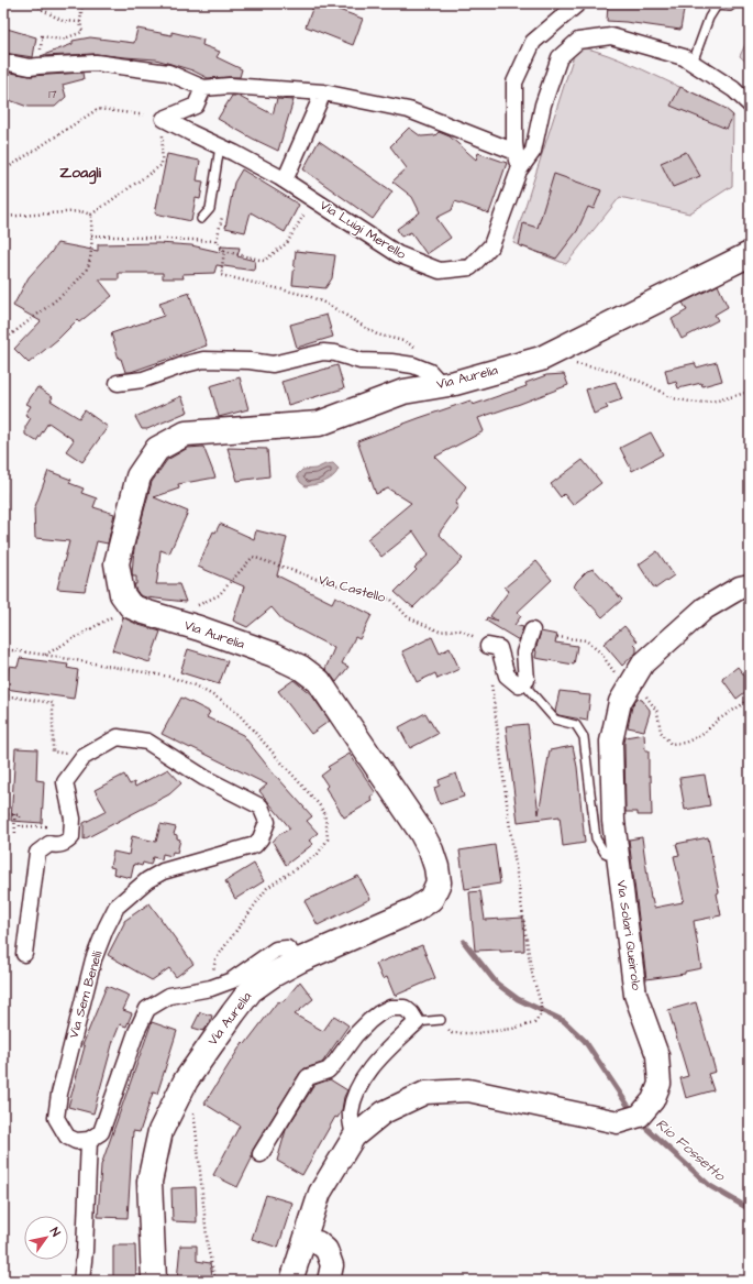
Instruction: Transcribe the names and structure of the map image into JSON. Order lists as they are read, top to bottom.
{
  "streets": {
    "main road": ["Via Aurelia"],
    "street": ["Via Luigi Merello", "Via Solari Queirolo", "Via Sem Benelli"],
    "path": ["Via Castello"]
  },
  "districts": ["Zoagli"],
  "water": ["Rio Fossetto"],
  "house_numbers": ["17"],
  "north": "top right"
}
